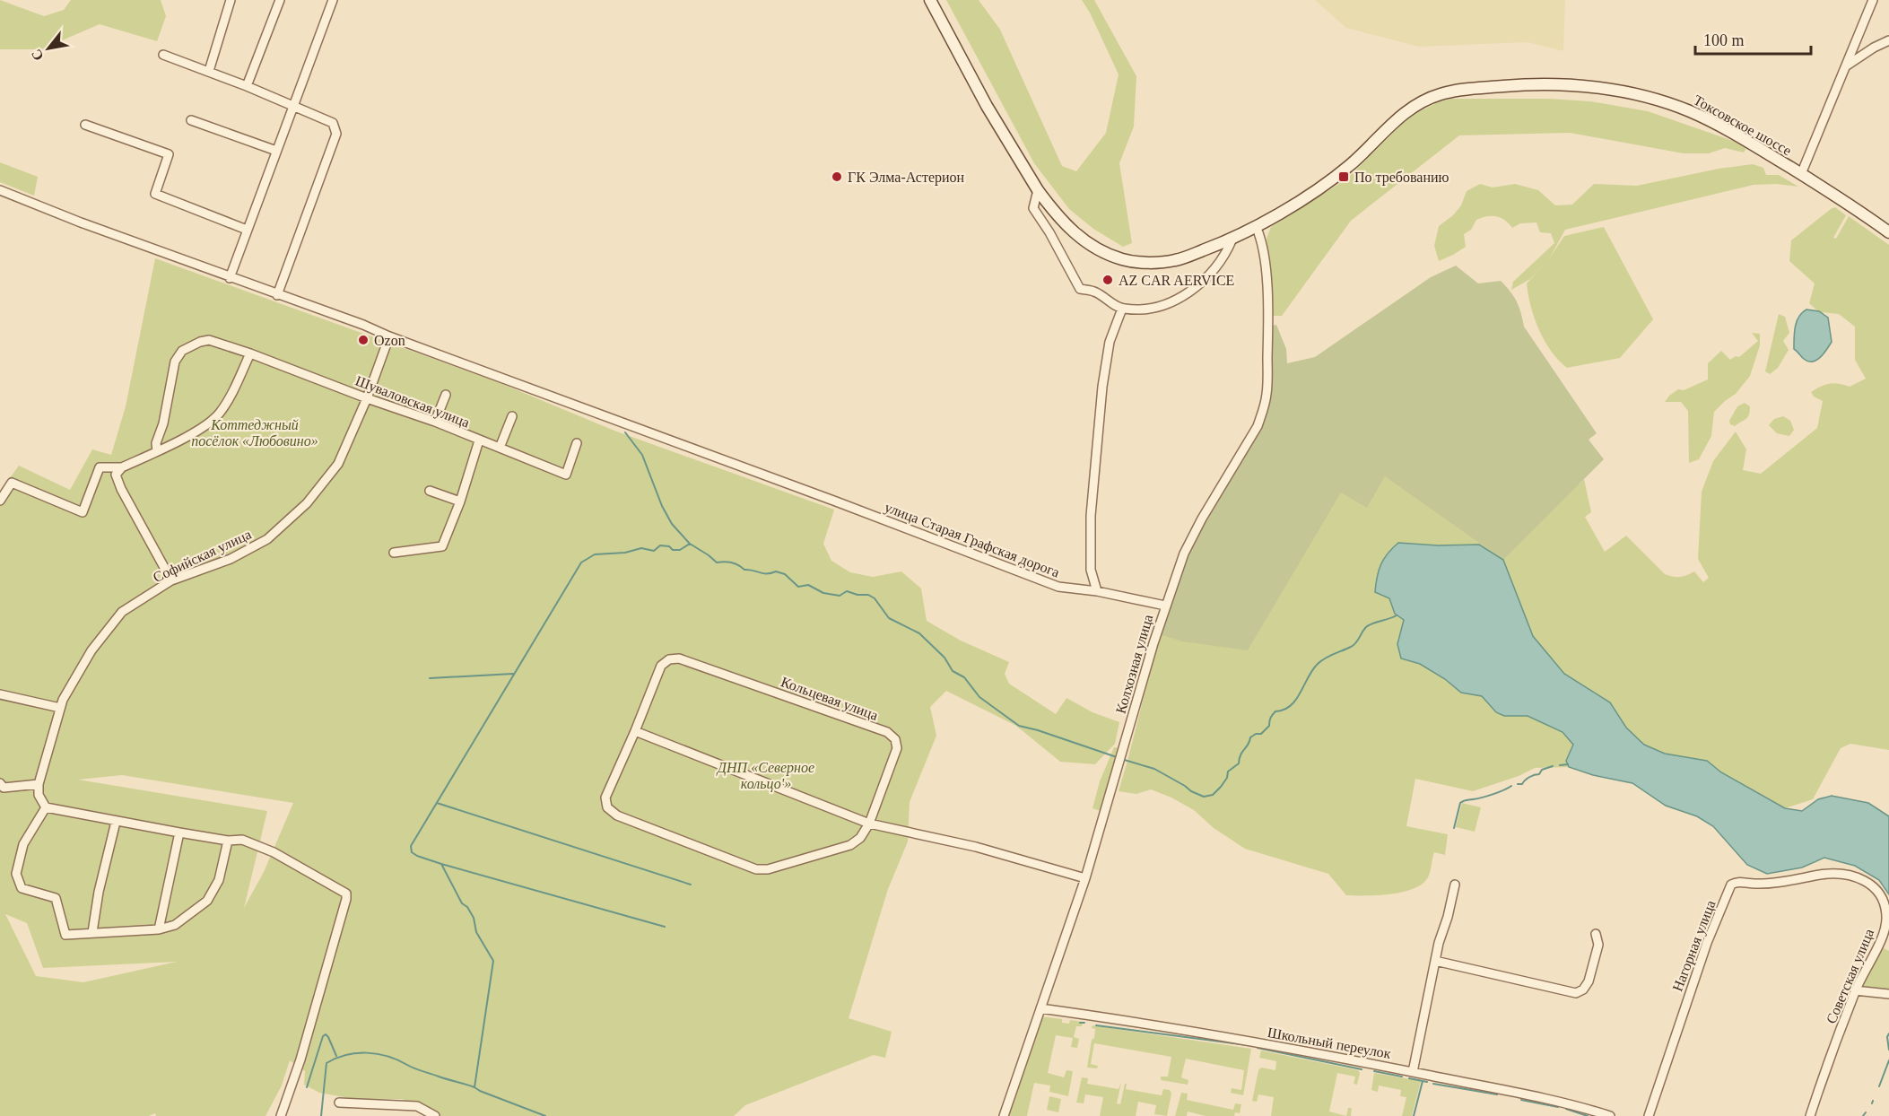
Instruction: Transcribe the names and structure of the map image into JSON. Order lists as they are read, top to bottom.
{
  "streets": {
    "main road": ["Токсовское шоссе"],
    "street": [
      "Шуваловская улица",
      "улица Старая Графская дорога",
      "Софийская улица",
      "Колхозная улица",
      "Кольцевая улица",
      "Нагорная улица",
      "Советская улица",
      "Школьный переулок"
    ]
  },
  "crossings": [
    ["Токсовское шоссе", "Колхозная улица"],
    ["Шуваловская улица", "Софийская улица"],
    ["улица Старая Графская дорога", "Софийская улица"],
    ["улица Старая Графская дорога", "Колхозная улица"],
    ["Колхозная улица", "Школьный переулок"],
    ["Нагорная улица", "Советская улица"]
  ],
  "parks": ["Коттеджный посёлок «Любовино»", "ДНП «Северное кольцо'»"],
  "places": {
    "other": ["ГК Элма-Астерион", "AZ CAR AERVICE", "Ozon"],
    "transit": ["По требованию"]
  },
  "scale_bar": "100 m",
  "north": "bottom left"
}
